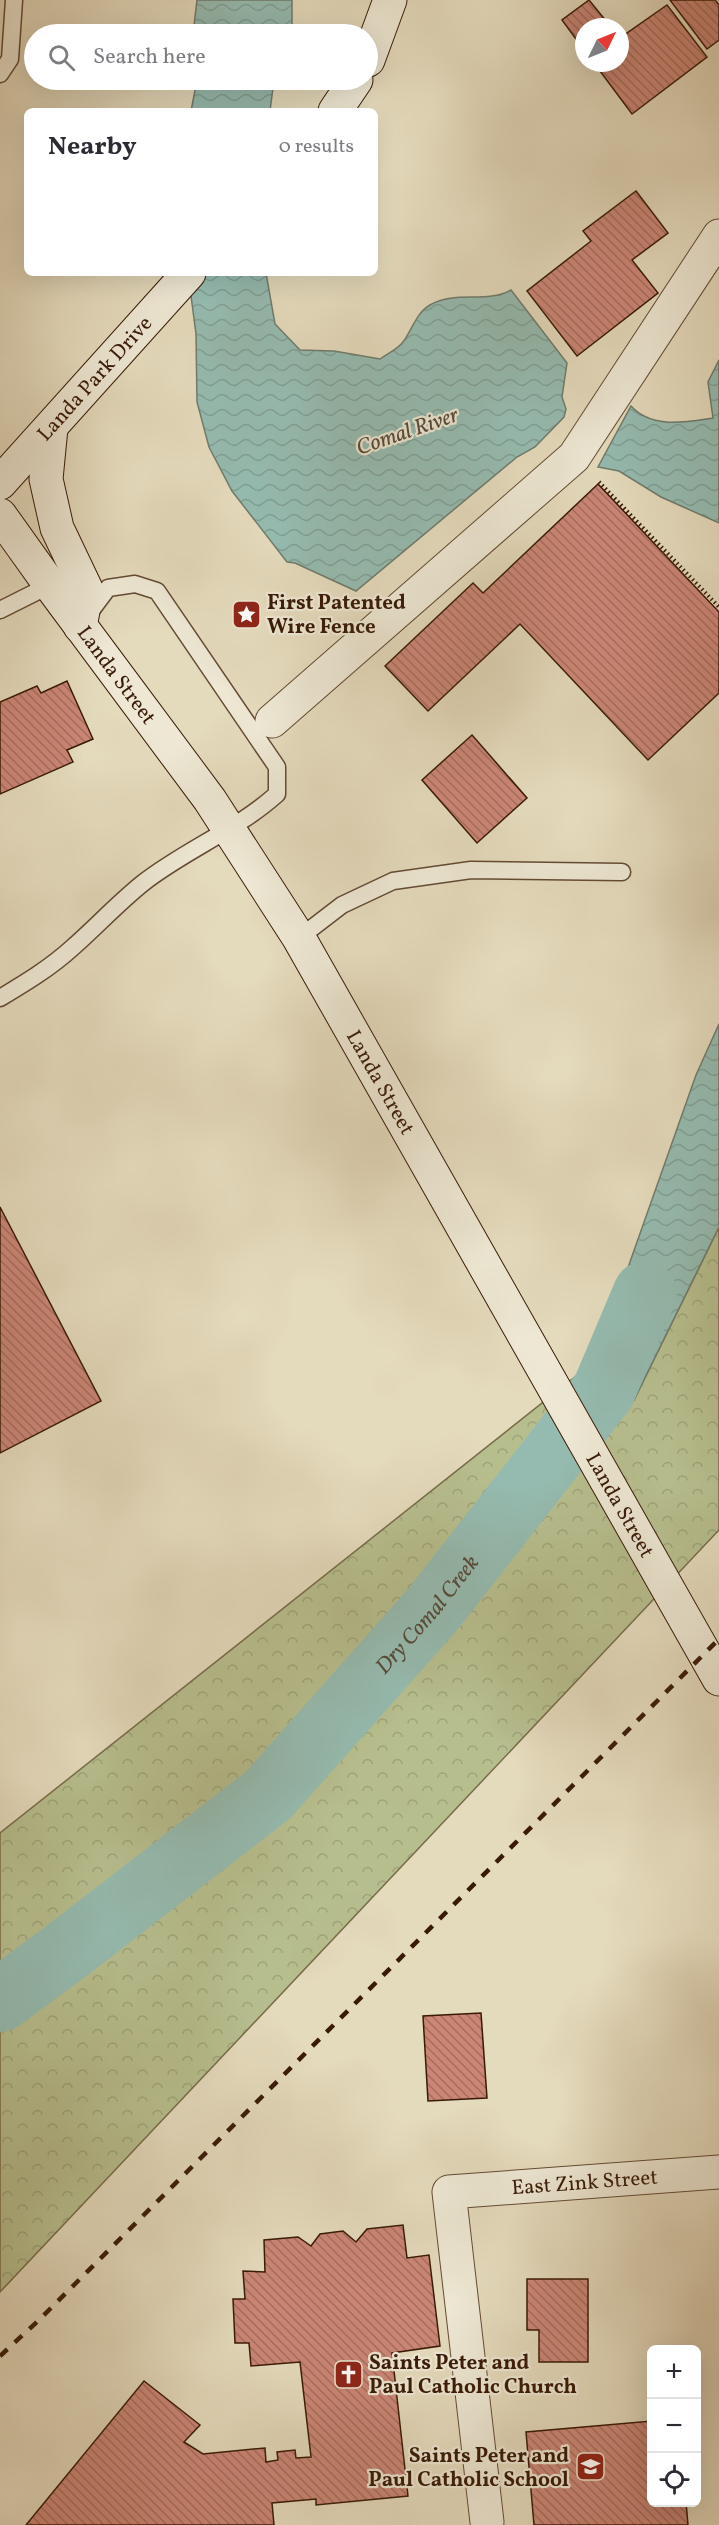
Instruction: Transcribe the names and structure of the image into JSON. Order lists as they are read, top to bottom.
{
  "streets": {
    "street": ["Landa Park Drive", "Landa Street", "East Zink Street"]
  },
  "water": ["Comal River", "Dry Comal Creek"],
  "places": {
    "place": ["First Patented Wire Fence"],
    "church": ["Saints Peter and Paul Catholic Church"],
    "school or university": ["Saints Peter and Paul Catholic School"]
  },
  "north": "top right",
  "page": {
    "search": "Search here",
    "heading": ["Nearby", "0 results"],
    "map_buttons": ["+", "−"]
  }
}
